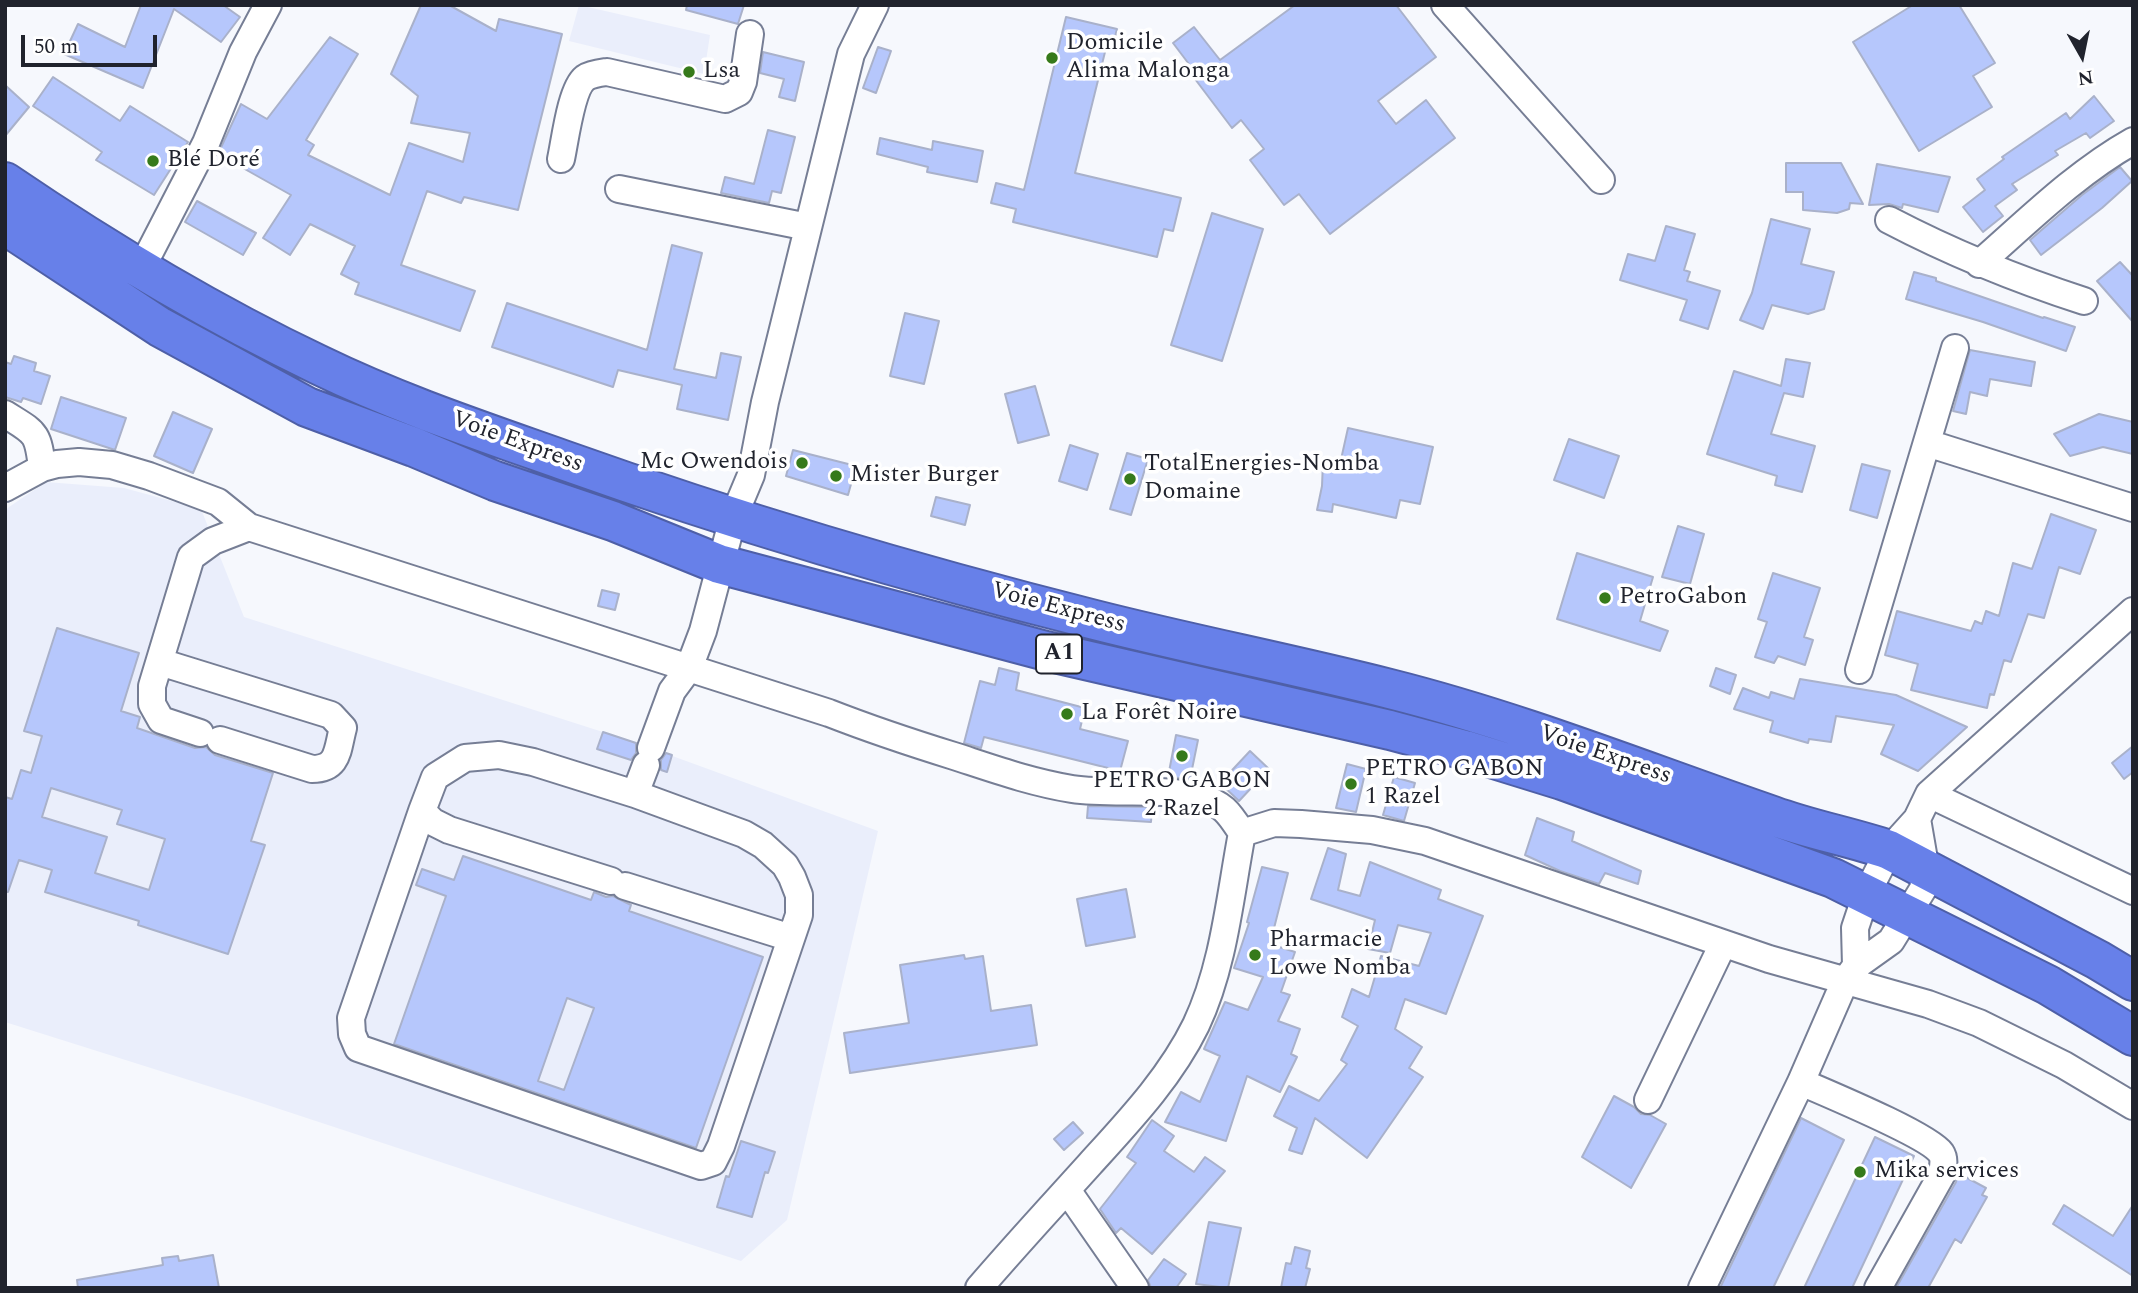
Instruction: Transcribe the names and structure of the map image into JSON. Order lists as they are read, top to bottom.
{
  "streets": {
    "highway": ["Voie Express", "A1"]
  },
  "places": [
    "Domicile Alima Malonga",
    "Lsa",
    "Blé Doré",
    "Mc Owendois",
    "Mister Burger",
    "TotalEnergies-Nomba Domaine",
    "PetroGabon",
    "La Forêt Noire",
    "PETRO GABON 2 Razel",
    "PETRO GABON 1 Razel",
    "Pharmacie Lowe Nomba",
    "Mika services"
  ],
  "scale_bar": "50 m",
  "north": "bottom"
}
